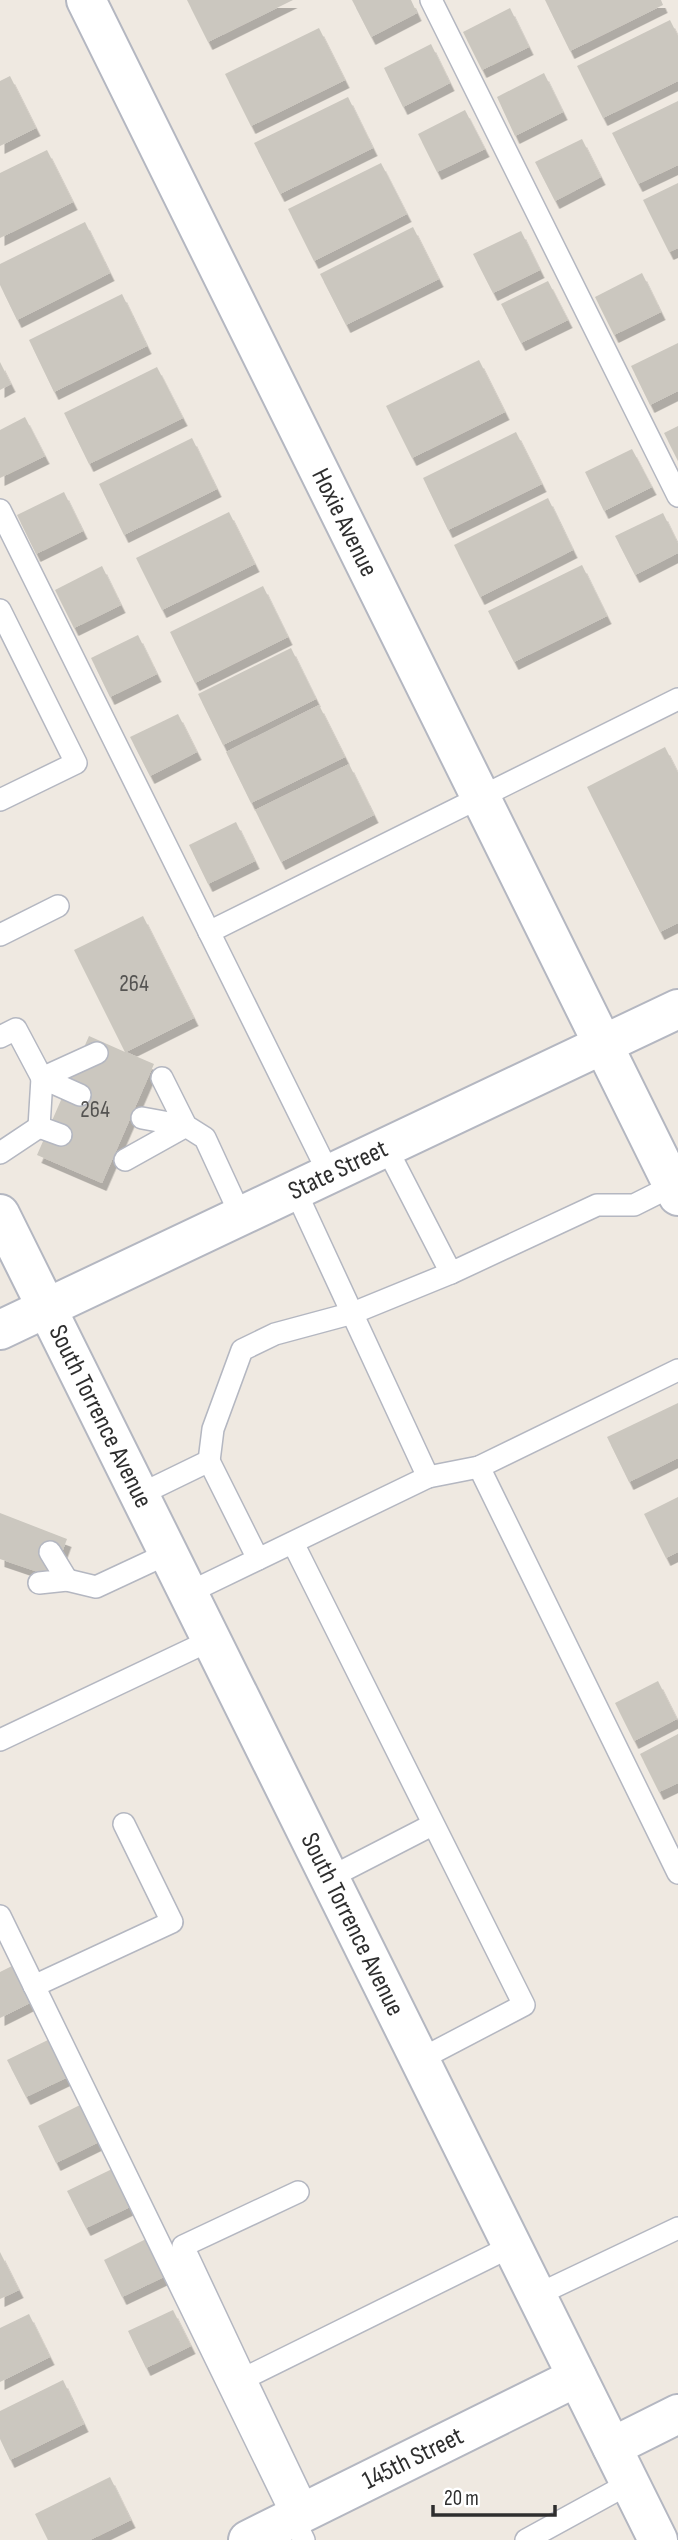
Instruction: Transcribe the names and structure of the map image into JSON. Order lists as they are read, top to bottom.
{
  "streets": {
    "street": [
      "Hoxie Avenue",
      "State Street",
      "South Torrence Avenue",
      "145th Street"
    ]
  },
  "crossings": [
    ["Hoxie Avenue", "State Street"],
    ["State Street", "South Torrence Avenue"],
    ["South Torrence Avenue", "145th Street"]
  ],
  "house_numbers": ["264", "264"],
  "scale_bar": "20 m"
}
